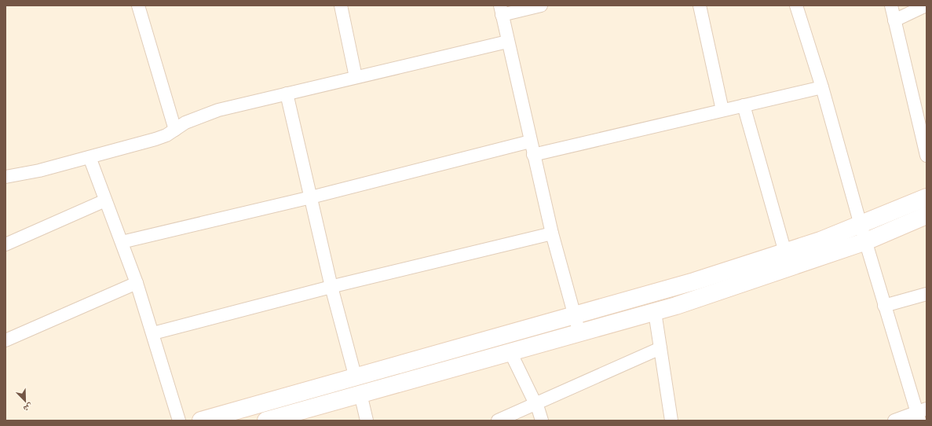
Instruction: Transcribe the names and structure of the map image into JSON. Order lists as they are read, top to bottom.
{
  "north": "bottom right"
}
